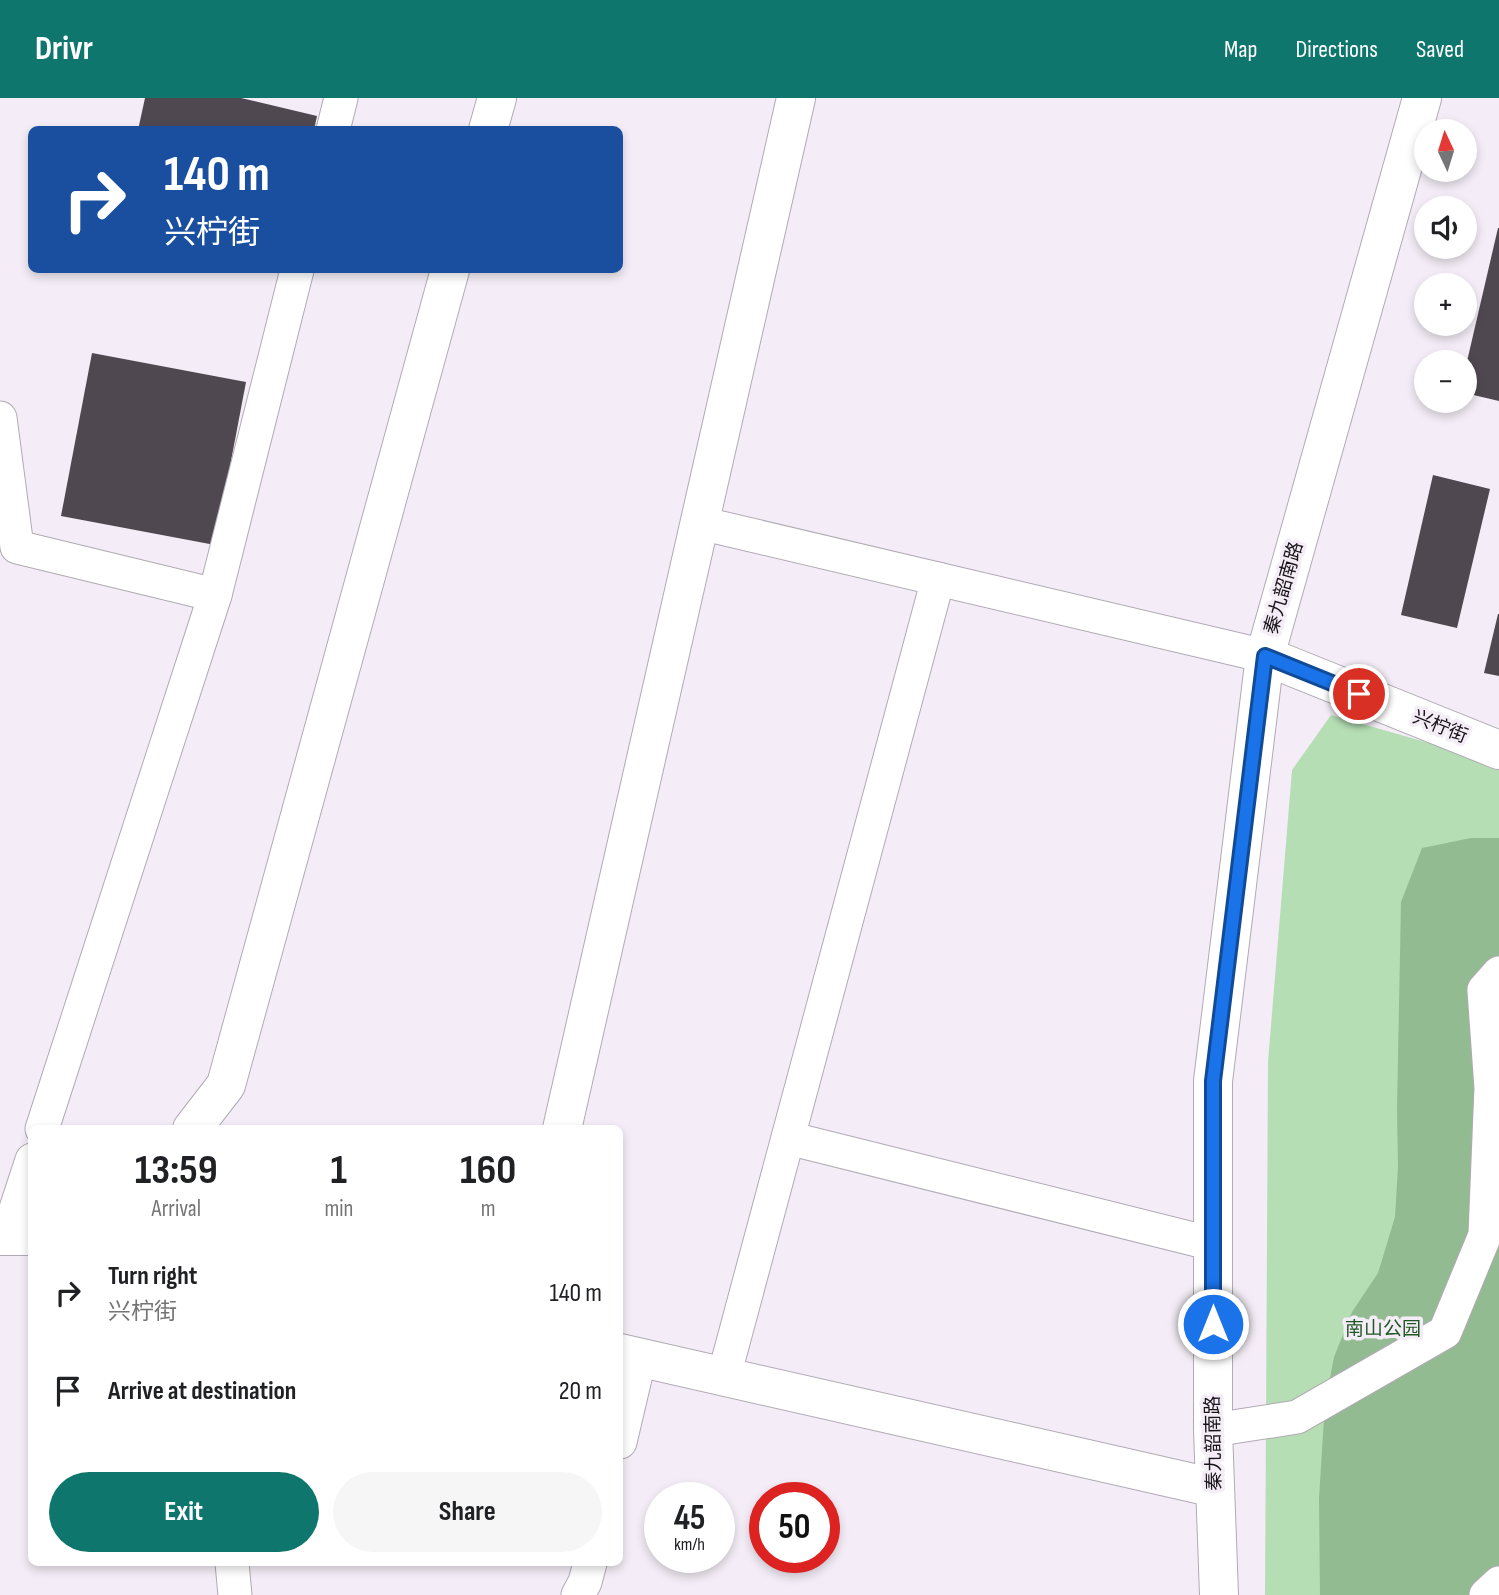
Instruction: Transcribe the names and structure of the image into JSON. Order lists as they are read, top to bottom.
{
  "streets": {
    "street": ["秦九韶南路", "兴柠街"]
  },
  "crossings": [
    ["秦九韶南路", "兴柠街"]
  ],
  "parks": ["南山公园"],
  "north": "top",
  "page": {
    "header": "Drivr",
    "nav": ["Map", "Directions", "Saved"],
    "map_buttons": ["+", "−"],
    "turn": ["140 m", "兴柠街"],
    "eta": [
      "13:59",
      "Arrival",
      "1",
      "min",
      "160",
      "m"
    ],
    "list": [
      {
        "name": "Turn right",
        "note": "兴柠街",
        "value": "140 m"
      },
      {
        "name": "Arrive at destination",
        "value": "20 m"
      }
    ],
    "buttons": ["Exit", "Share"],
    "speed": "45 km/h",
    "limit": "50"
  }
}
